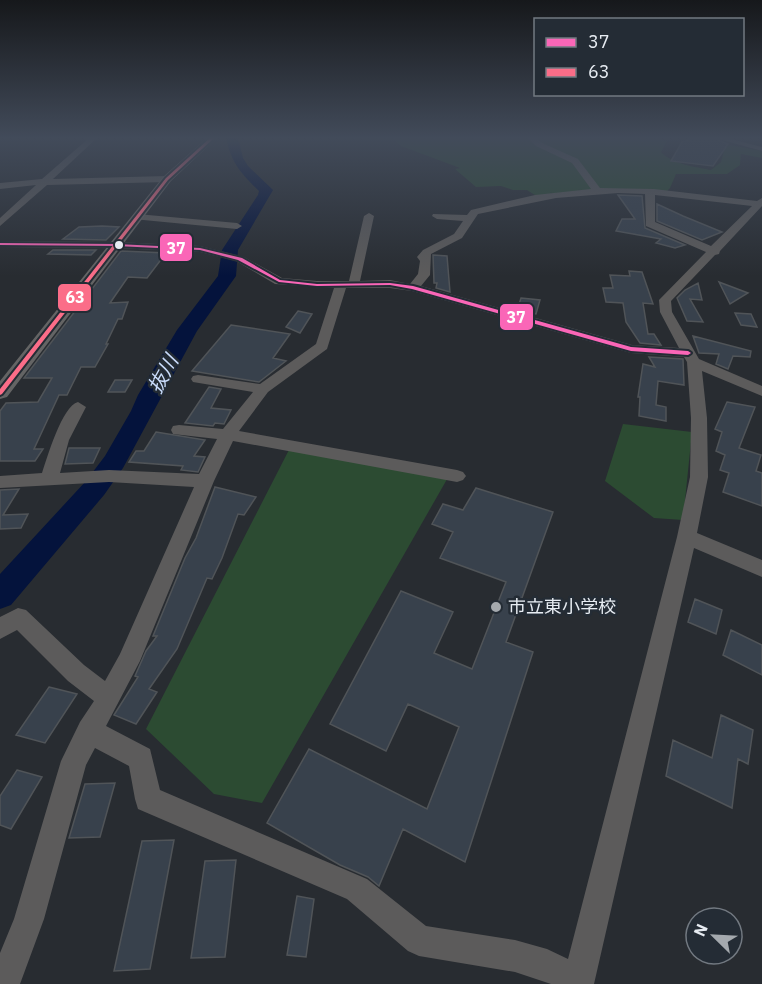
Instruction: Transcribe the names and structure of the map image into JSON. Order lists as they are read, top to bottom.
{
  "water": ["抜川"],
  "places": ["市立東小学校"],
  "lines": ["transit line 63", "transit line 37"],
  "legend": ["37", "63"],
  "north": "top left"
}
